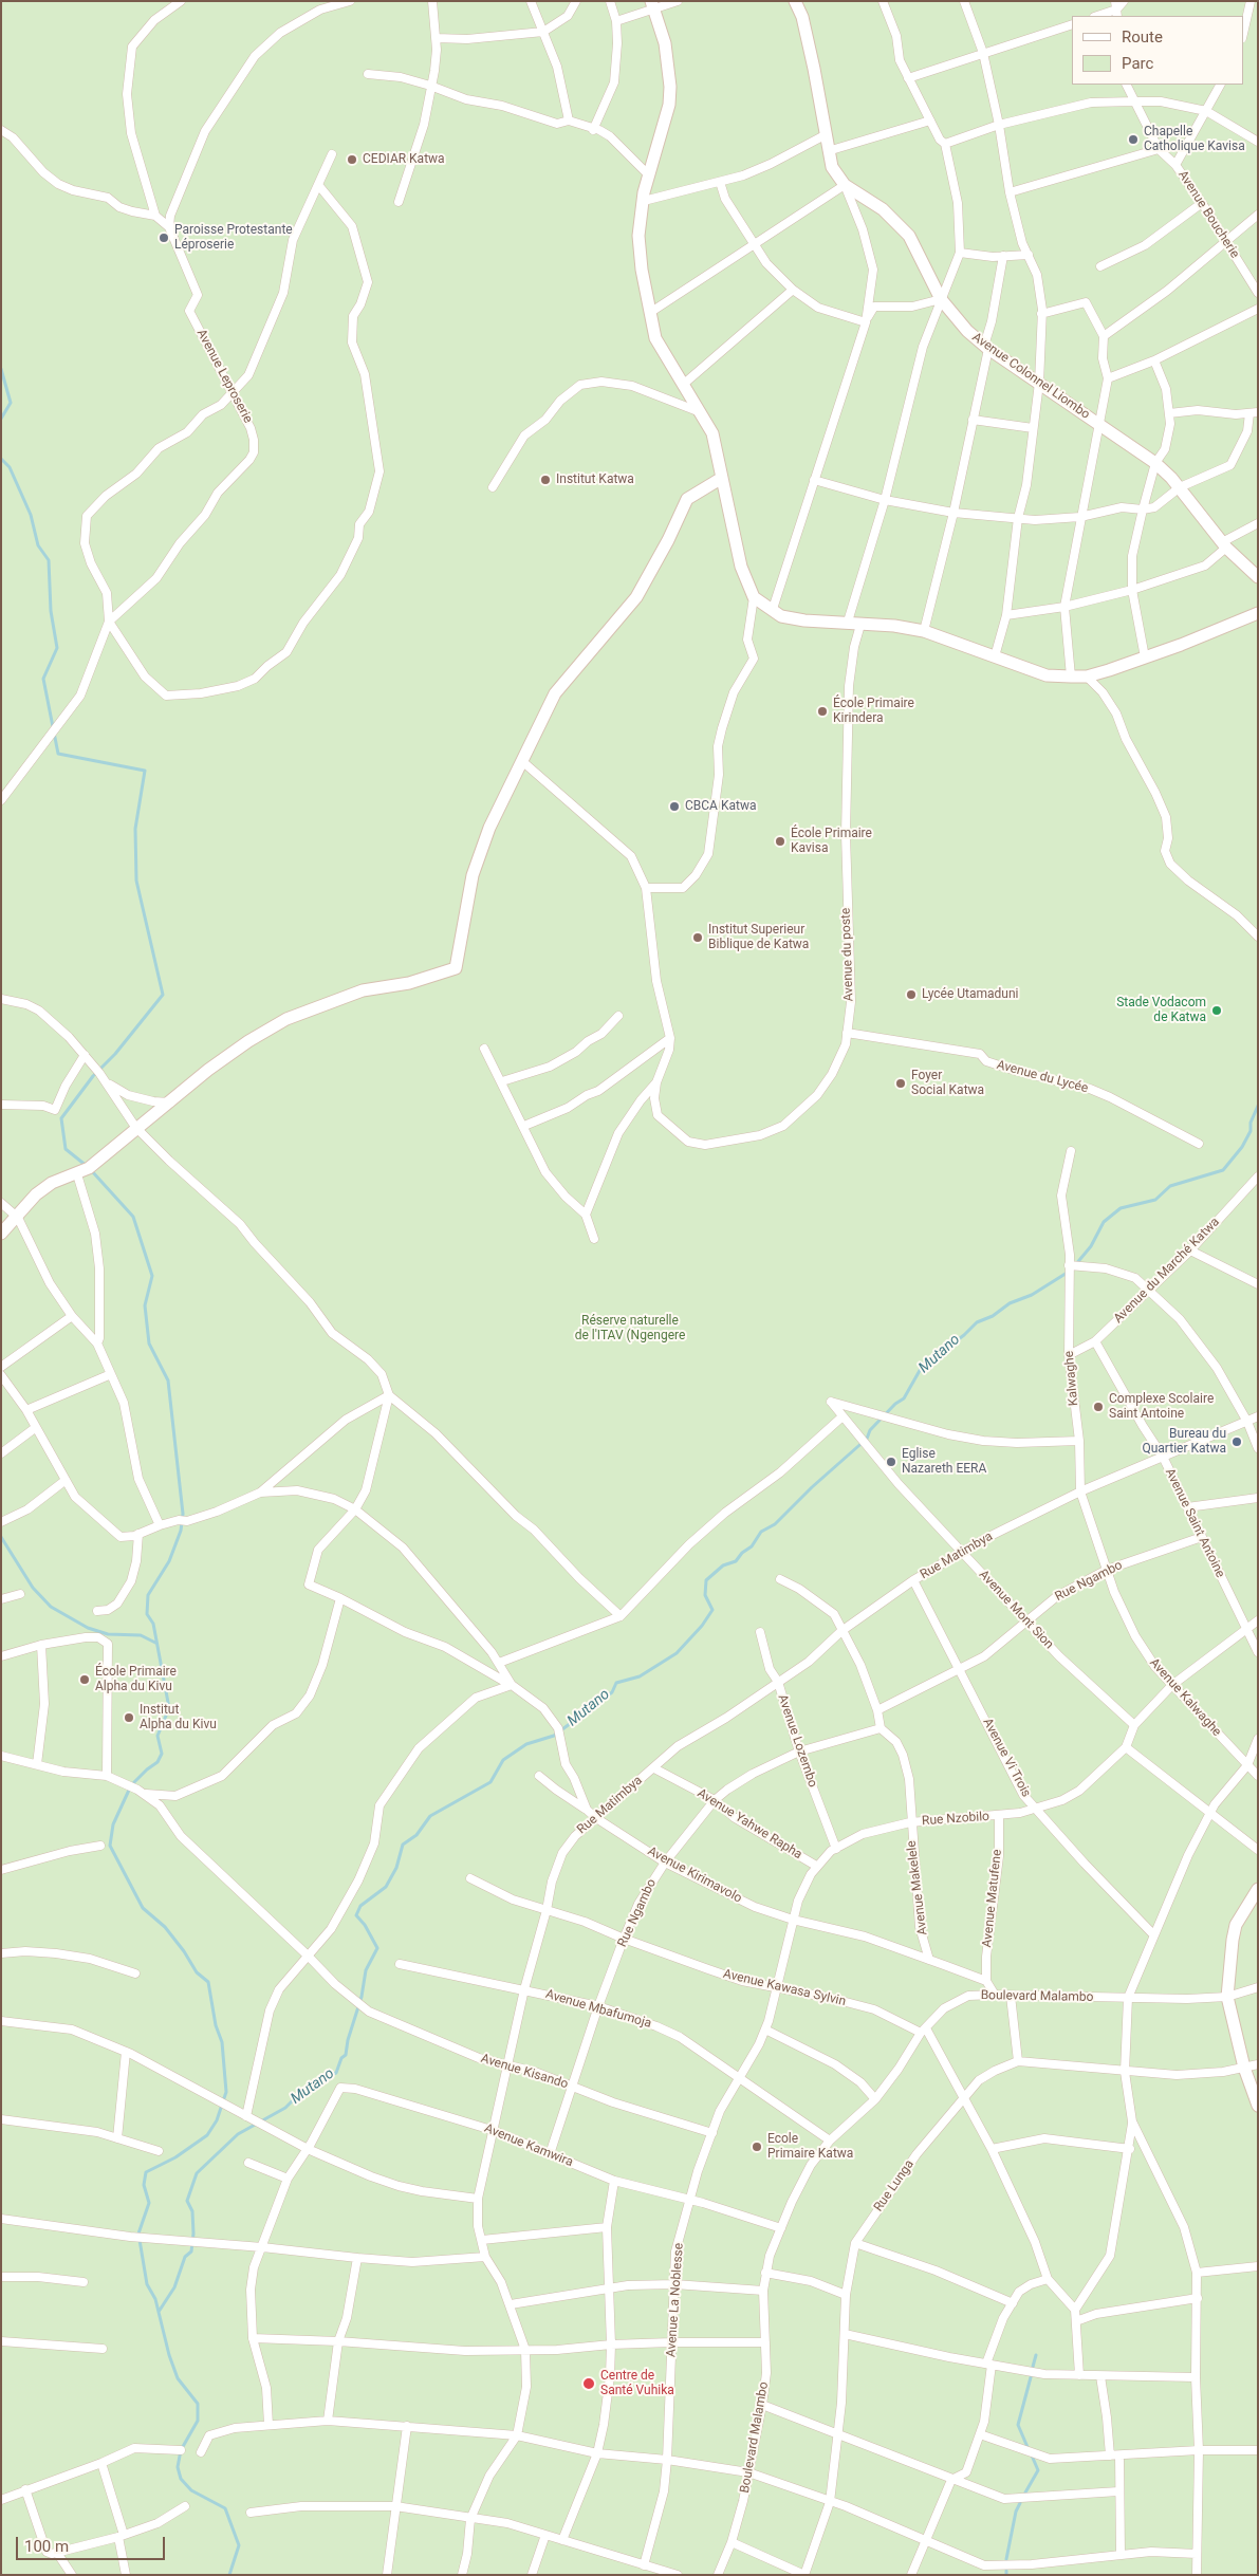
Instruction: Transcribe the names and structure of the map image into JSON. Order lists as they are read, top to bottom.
{
  "streets": {
    "street": [
      "Avenue Boucherie",
      "Avenue Leproserie",
      "Avenue Colonnel Liombo",
      "Avenue du poste",
      "Avenue du Lycée",
      "Avenue du Marché Katwa",
      "Kalwaghe",
      "Avenue Saint Antoine",
      "Rue Matimbya",
      "Rue Ngambo",
      "Avenue Mont Sion",
      "Avenue Kalwaghe",
      "Avenue Lozembo",
      "Avenue Vi Trois",
      "Rue Nzobilo",
      "Avenue Yahwe Rapha",
      "Avenue Kirimavolo",
      "Avenue Makelele",
      "Avenue Matufene",
      "Avenue Kawasa Sylvin",
      "Boulevard Malambo",
      "Avenue Mbafumoja",
      "Avenue Kisando",
      "Avenue Kamwira",
      "Rue Lunga",
      "Avenue La Noblesse"
    ]
  },
  "crossings": [
    ["Avenue Colonnel Liombo", "Avenue du poste"],
    ["Avenue du poste", "Avenue du Lycée"],
    ["Avenue du Marché Katwa", "Kalwaghe"],
    ["Avenue du Marché Katwa", "Avenue Saint Antoine"],
    ["Kalwaghe", "Rue Matimbya"],
    ["Kalwaghe", "Avenue Mont Sion"],
    ["Kalwaghe", "Avenue Kalwaghe"],
    ["Avenue Saint Antoine", "Rue Matimbya"],
    ["Avenue Saint Antoine", "Rue Ngambo"],
    ["Avenue Saint Antoine", "Rue Nzobilo"],
    ["Rue Matimbya", "Avenue Mont Sion"],
    ["Rue Matimbya", "Avenue Kalwaghe"],
    ["Rue Matimbya", "Avenue Lozembo"],
    ["Rue Matimbya", "Avenue Vi Trois"],
    ["Rue Matimbya", "Avenue Yahwe Rapha"],
    ["Rue Matimbya", "Avenue Kirimavolo"],
    ["Rue Matimbya", "Avenue Kawasa Sylvin"],
    ["Rue Matimbya", "Avenue Mbafumoja"],
    ["Rue Matimbya", "Avenue Kisando"],
    ["Rue Matimbya", "Avenue Kamwira"],
    ["Rue Ngambo", "Avenue Mont Sion"],
    ["Rue Ngambo", "Avenue Kalwaghe"],
    ["Rue Ngambo", "Avenue Lozembo"],
    ["Rue Ngambo", "Avenue Vi Trois"],
    ["Rue Ngambo", "Avenue Yahwe Rapha"],
    ["Rue Ngambo", "Avenue Kirimavolo"],
    ["Rue Ngambo", "Avenue Makelele"],
    ["Rue Ngambo", "Avenue Kawasa Sylvin"],
    ["Rue Ngambo", "Avenue Mbafumoja"],
    ["Rue Ngambo", "Avenue Kisando"],
    ["Rue Ngambo", "Avenue Kamwira"],
    ["Avenue Mont Sion", "Rue Nzobilo"],
    ["Avenue Kalwaghe", "Rue Nzobilo"],
    ["Avenue Lozembo", "Rue Nzobilo"],
    ["Avenue Vi Trois", "Rue Nzobilo"],
    ["Rue Nzobilo", "Avenue Yahwe Rapha"],
    ["Rue Nzobilo", "Avenue Kirimavolo"],
    ["Rue Nzobilo", "Avenue Makelele"],
    ["Rue Nzobilo", "Avenue Matufene"],
    ["Rue Nzobilo", "Avenue Kawasa Sylvin"],
    ["Rue Nzobilo", "Avenue Mbafumoja"],
    ["Rue Nzobilo", "Avenue La Noblesse"],
    ["Avenue Kirimavolo", "Avenue Makelele"],
    ["Avenue Kirimavolo", "Avenue Matufene"],
    ["Avenue Kawasa Sylvin", "Boulevard Malambo"],
    ["Boulevard Malambo", "Avenue Mbafumoja"],
    ["Boulevard Malambo", "Avenue Kamwira"],
    ["Avenue Mbafumoja", "Avenue La Noblesse"],
    ["Avenue Kisando", "Avenue La Noblesse"],
    ["Avenue Kamwira", "Avenue La Noblesse"]
  ],
  "water": ["Mutano"],
  "parks": ["Réserve naturelle de l'ITAV (Ngengere"],
  "places": [
    "Chapelle Catholique Kavisa",
    "CEDIAR Katwa",
    "Paroisse Protestante Léproserie",
    "Institut Katwa",
    "École Primaire Kirindera",
    "CBCA Katwa",
    "École Primaire Kavisa",
    "Institut Superieur Biblique de Katwa",
    "Lycée Utamaduni",
    "Stade Vodacom de Katwa",
    "Foyer Social Katwa",
    "Complexe Scolaire Saint Antoine",
    "Bureau du Quartier Katwa",
    "Eglise Nazareth EERA",
    "École Primaire Alpha du Kivu",
    "Institut Alpha du Kivu",
    "Ecole Primaire Katwa",
    "Centre de Santé Vuhika"
  ],
  "legend": ["Route", "Parc"],
  "scale_bar": "100 m"
}
